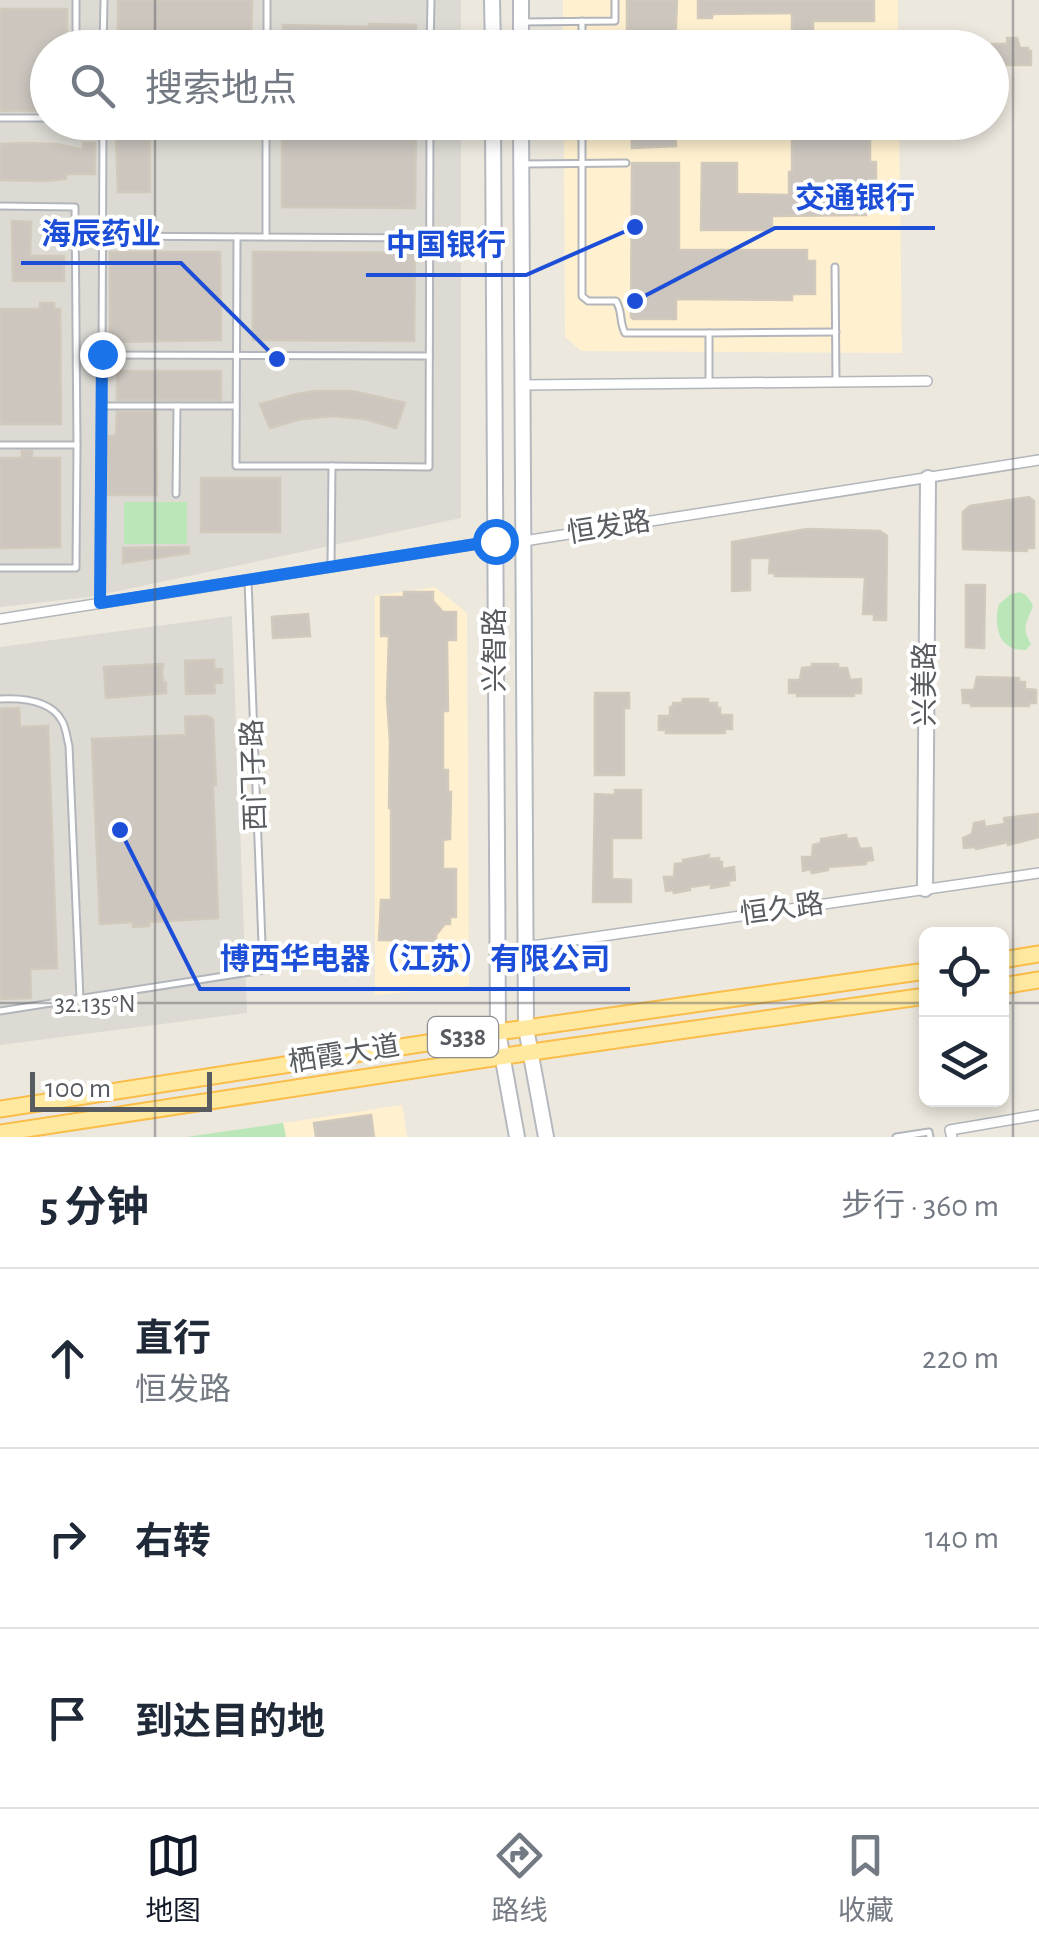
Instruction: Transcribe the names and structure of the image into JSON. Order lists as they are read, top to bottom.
{
  "streets": {
    "main road": [
      "兴智路",
      "兴美路",
      "S338",
      "栖霞大道"
    ],
    "street": ["恒发路", "恒久路"],
    "lane": ["西门子路"]
  },
  "crossings": [
    ["恒发路", "兴智路"],
    ["恒发路", "兴美路"],
    ["恒发路", "西门子路"],
    ["兴智路", "恒久路"],
    ["兴智路", "栖霞大道"],
    ["兴美路", "恒久路"]
  ],
  "places": [
    "中国银行",
    "交通银行",
    "海辰药业",
    "博西华电器（江苏）有限公司"
  ],
  "scale_bar": "100 m",
  "page": {
    "search": "搜索地点",
    "scale": "100 m",
    "heading": ["5 分钟", "步行 · 360 m"],
    "list": [
      ["直行", "恒发路", "220 m"],
      ["右转", "140 m"],
      "到达目的地"
    ],
    "nav": ["地图", "路线", "收藏"]
  },
  "coordinates": ["32.135°N"]
}
